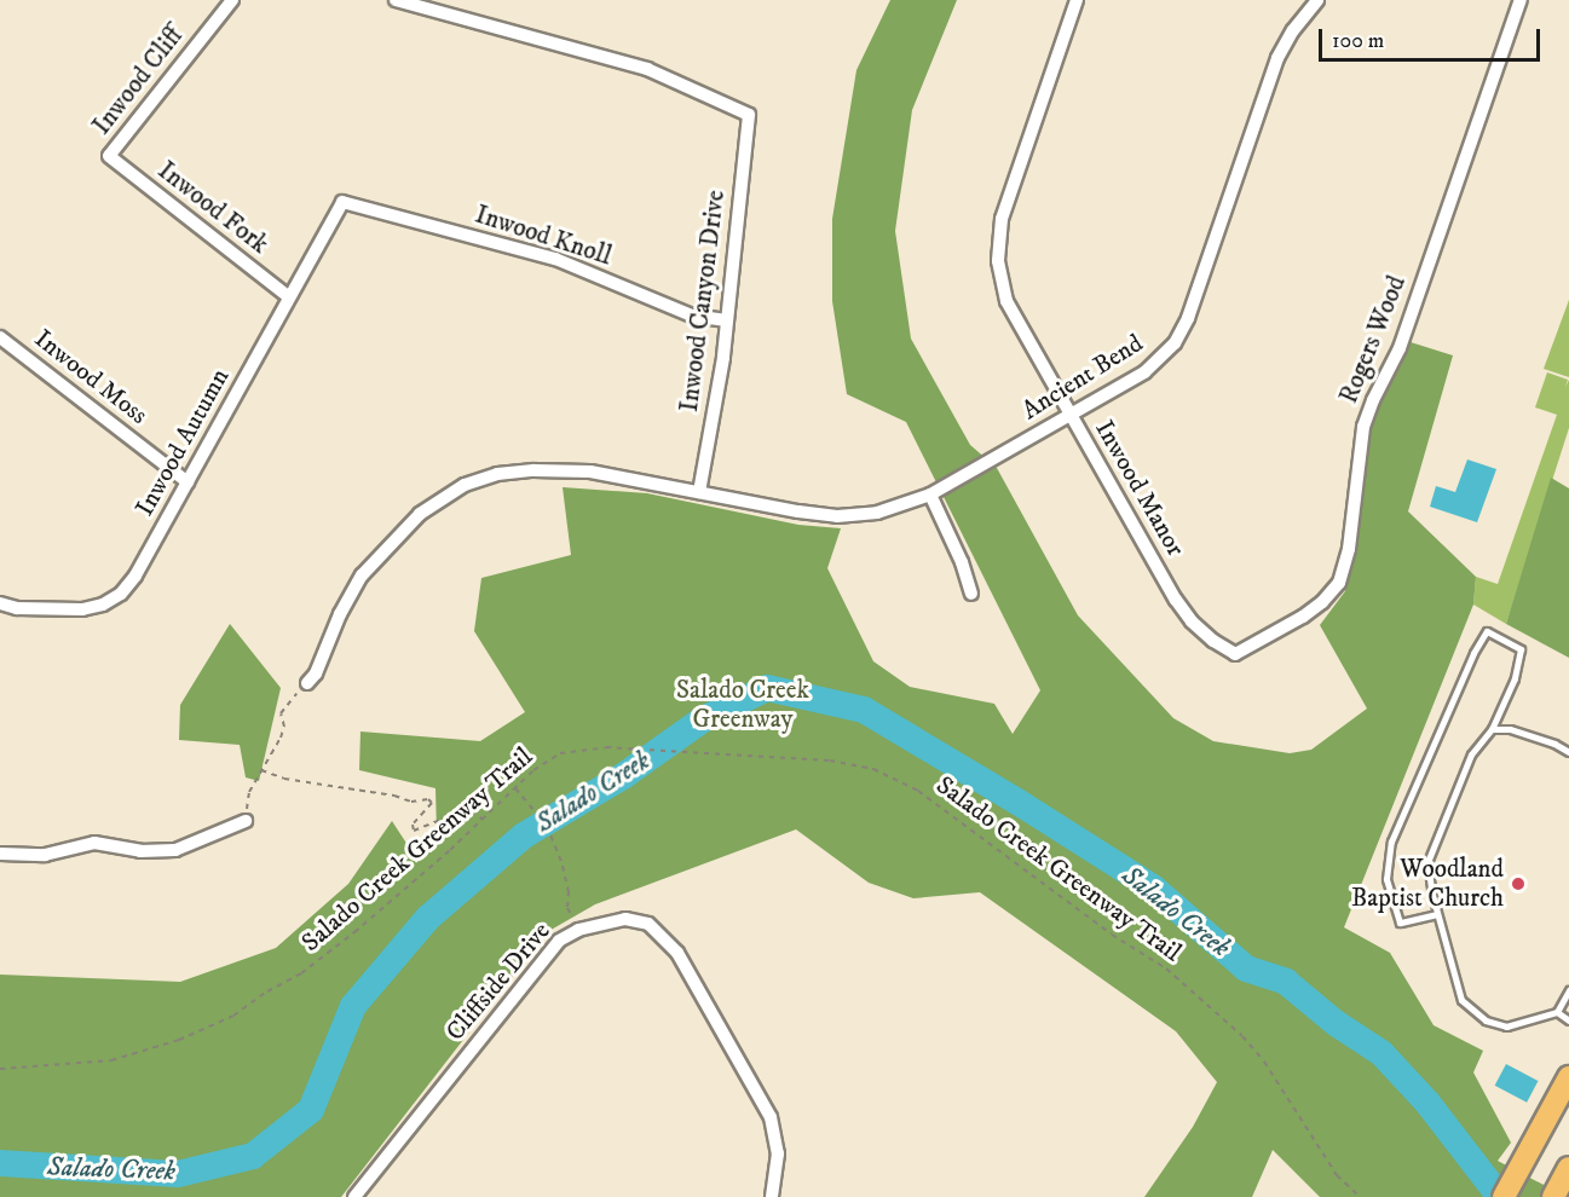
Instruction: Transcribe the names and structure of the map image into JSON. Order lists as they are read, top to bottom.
{
  "streets": {
    "street": [
      "Inwood Cliff",
      "Inwood Fork",
      "Inwood Knoll",
      "Inwood Canyon Drive",
      "Rogers Wood",
      "Inwood Moss",
      "Ancient Bend",
      "Inwood Autumn",
      "Inwood Manor",
      "Cliffside Drive"
    ],
    "path": ["Salado Creek Greenway Trail"]
  },
  "crossings": [
    ["Inwood Cliff", "Inwood Fork"],
    ["Inwood Fork", "Inwood Autumn"],
    ["Inwood Knoll", "Inwood Canyon Drive"],
    ["Inwood Knoll", "Inwood Autumn"],
    ["Inwood Canyon Drive", "Ancient Bend"],
    ["Rogers Wood", "Inwood Manor"],
    ["Inwood Moss", "Inwood Autumn"],
    ["Ancient Bend", "Inwood Manor"]
  ],
  "water": ["Salado Creek"],
  "parks": ["Salado Creek Greenway"],
  "places": ["Woodland Baptist Church"],
  "scale_bar": "100 m"
}
